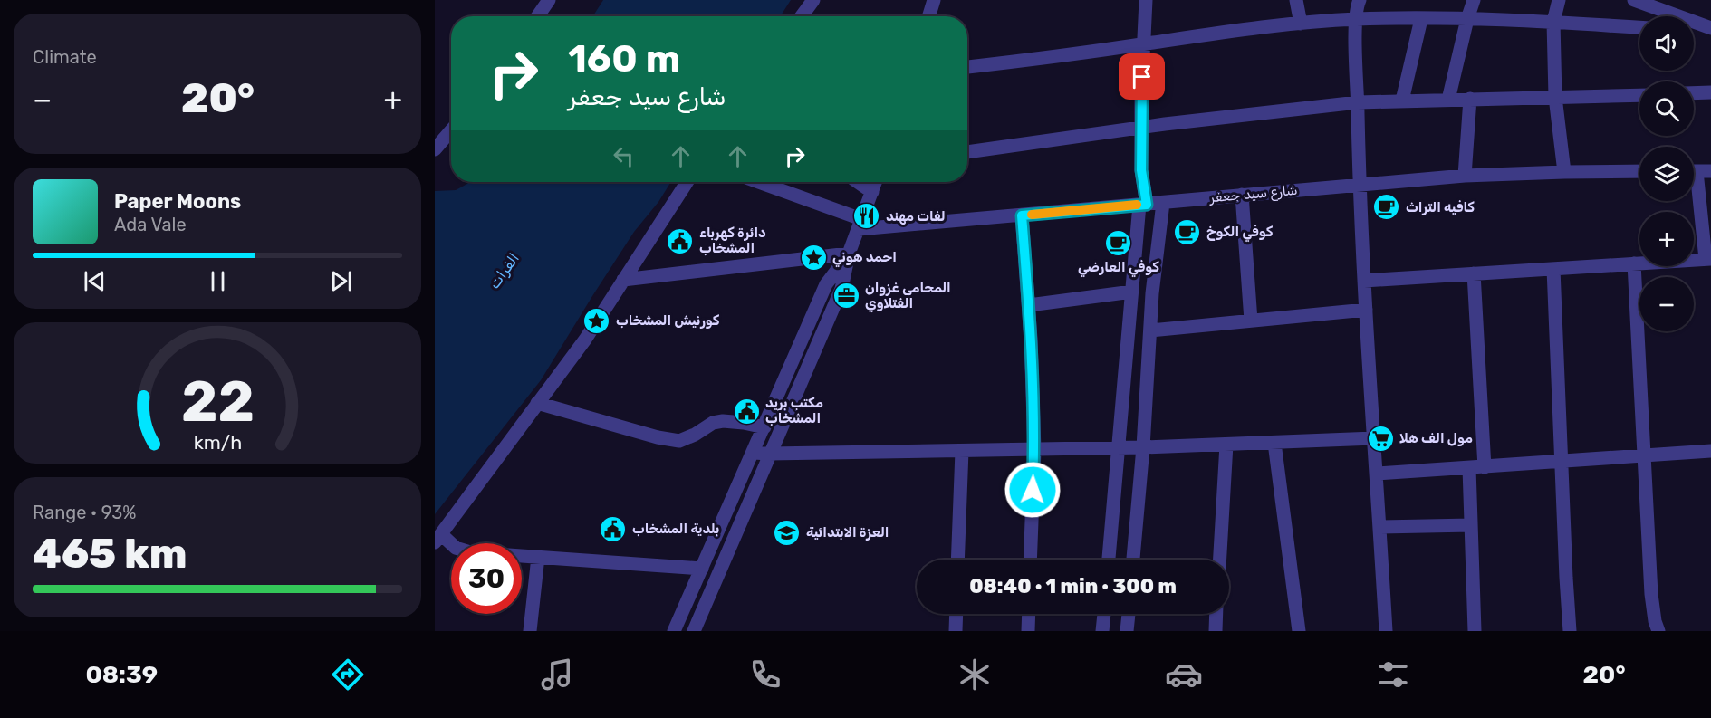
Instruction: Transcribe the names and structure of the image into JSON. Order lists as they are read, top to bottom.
{
  "streets": {
    "street": ["شارع سيد جعفر"]
  },
  "water": ["الفرات"],
  "places": {
    "cafe": ["كافيه التراث", "كوفي الكوخ", "كوفي العارضي"],
    "restaurant": ["لفات مهند"],
    "public building": ["دائرة كهرباء المشخاب", "مكتب بريد المشخاب", "بلدية المشخاب"],
    "place": ["احمد هوني", "كورنيش المشخاب"],
    "office": ["المحامي غزوان الفتلاوي"],
    "supermarket": ["مول الف هلا"],
    "school or university": ["العزة الابتدائية"]
  },
  "page": {
    "tile": [
      "Climate",
      ["Range · 93%", "465 km"]
    ],
    "map_buttons": ["+", "−"],
    "turn": ["160 m", "شارع سيد جعفر"],
    "heat": ["−", "20°", "+"],
    "song": ["Paper Moons", "Ada Vale"],
    "limit": "30",
    "trip": "08:40 · 1 min · 300 m",
    "tabs": ["08:39", "20°"],
    "gauge": ["22", "km/h"]
  }
}
